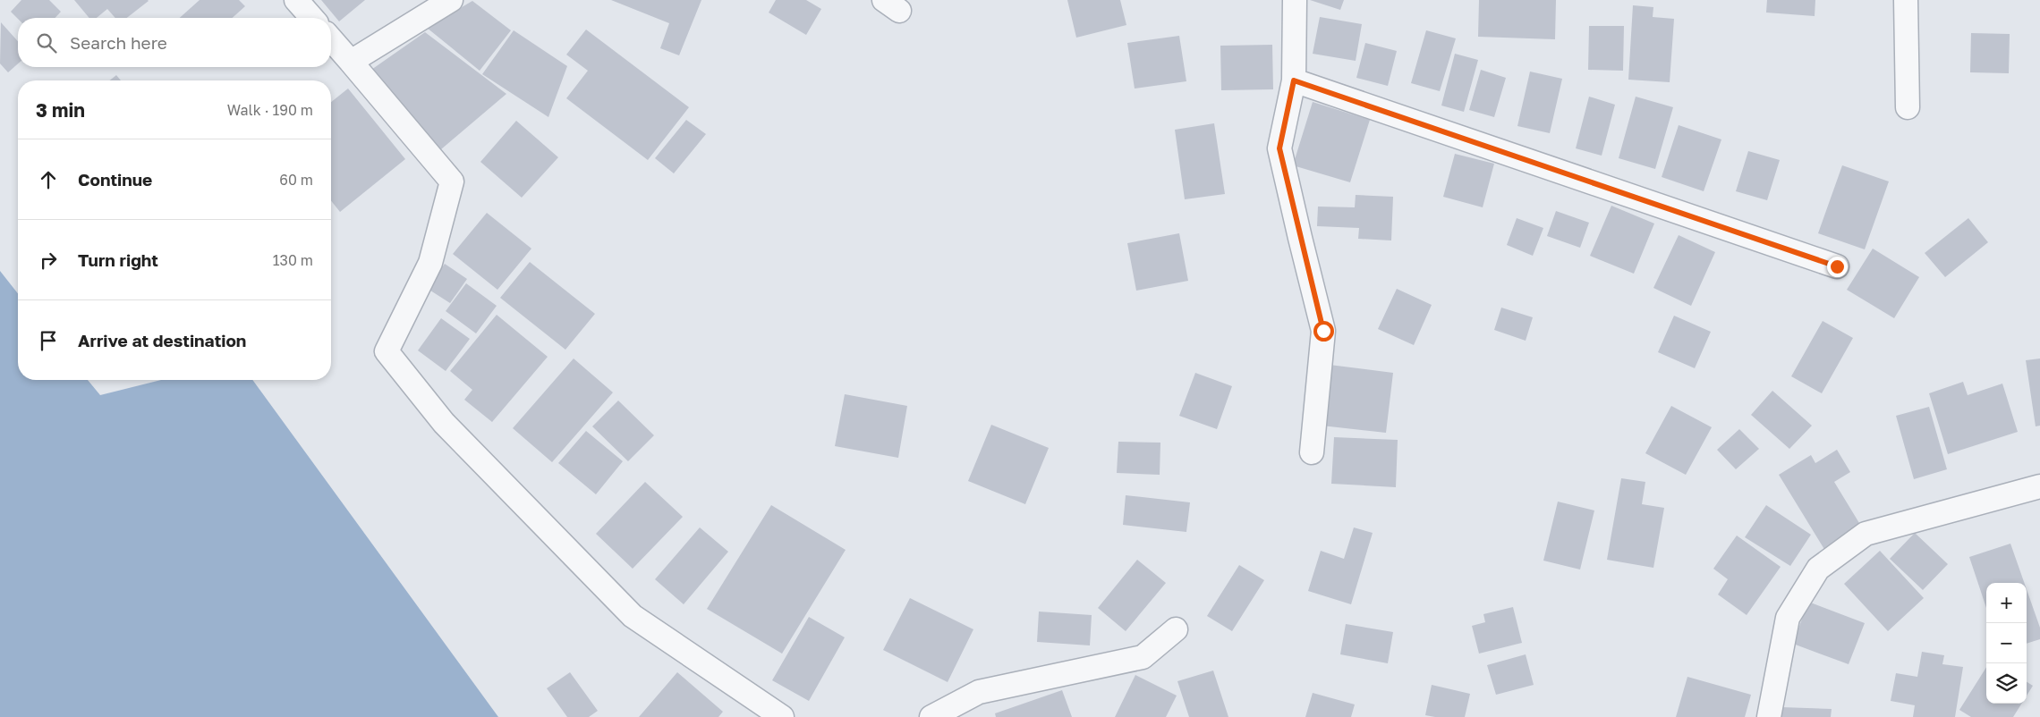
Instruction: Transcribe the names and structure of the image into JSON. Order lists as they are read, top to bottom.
{
  "page": {
    "search": "Search here",
    "heading": ["3 min", "Walk · 190 m"],
    "list": [
      ["Continue", "60 m"],
      ["Turn right", "130 m"],
      "Arrive at destination"
    ],
    "map_buttons": ["+", "−"]
  }
}
